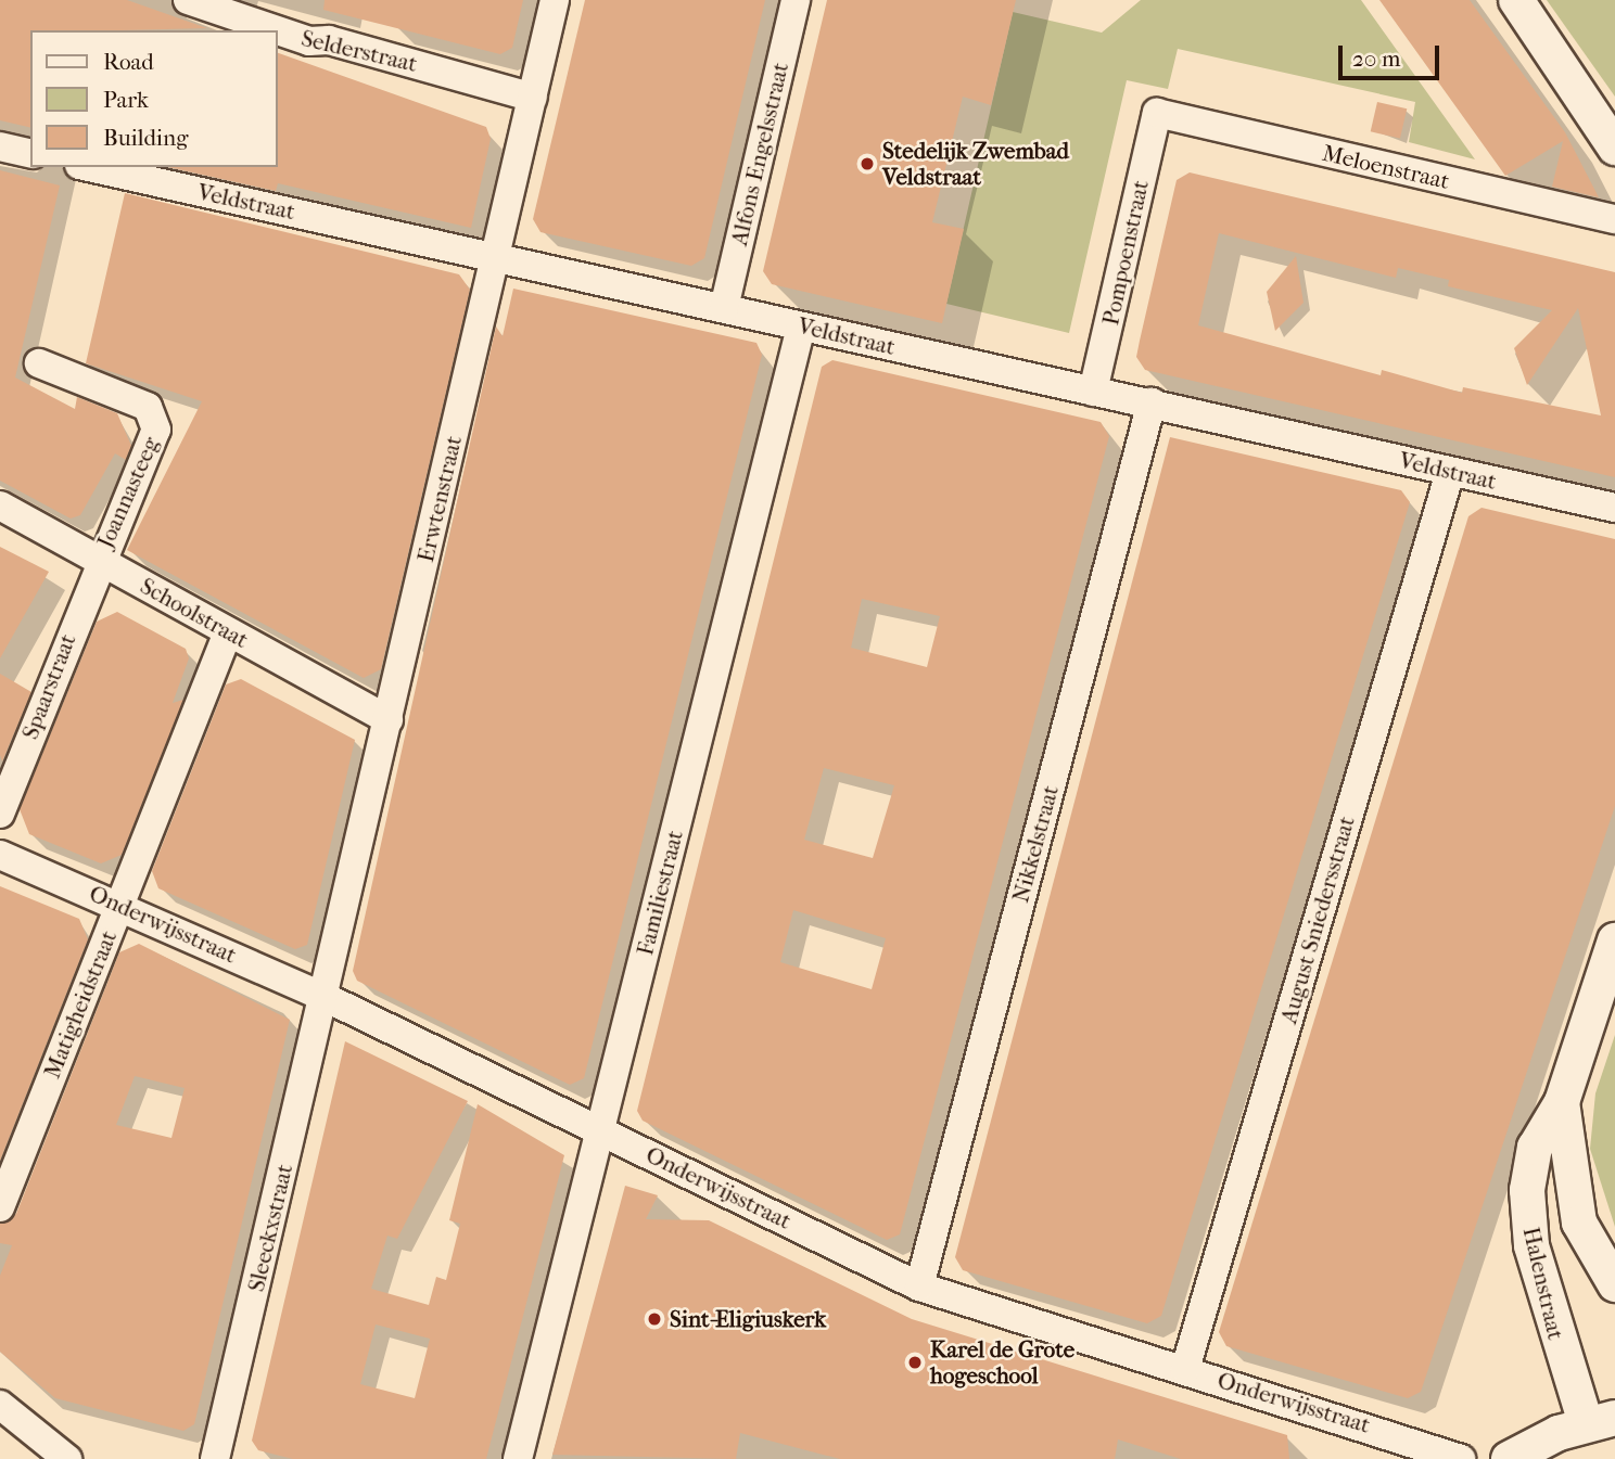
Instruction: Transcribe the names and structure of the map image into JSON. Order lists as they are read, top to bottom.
{
  "streets": {
    "street": [
      "Selderstraat",
      "Alfons Engelsstraat",
      "Meloenstraat",
      "Veldstraat",
      "Pompoenstraat",
      "Joannasteeg",
      "Erwtenstraat",
      "Schoolstraat",
      "Spaarstraat",
      "Nikkelstraat",
      "Familiestraat",
      "August Sniedersstraat",
      "Onderwijsstraat",
      "Matigheidstraat",
      "Sleeckxstraat",
      "Halenstraat"
    ]
  },
  "crossings": [
    ["Selderstraat", "Erwtenstraat"],
    ["Alfons Engelsstraat", "Veldstraat"],
    ["Meloenstraat", "Pompoenstraat"],
    ["Veldstraat", "Pompoenstraat"],
    ["Veldstraat", "Erwtenstraat"],
    ["Veldstraat", "Nikkelstraat"],
    ["Veldstraat", "Familiestraat"],
    ["Veldstraat", "August Sniedersstraat"],
    ["Joannasteeg", "Schoolstraat"],
    ["Joannasteeg", "Spaarstraat"],
    ["Erwtenstraat", "Schoolstraat"],
    ["Erwtenstraat", "Onderwijsstraat"],
    ["Erwtenstraat", "Sleeckxstraat"],
    ["Schoolstraat", "Spaarstraat"],
    ["Schoolstraat", "Matigheidstraat"],
    ["Nikkelstraat", "Onderwijsstraat"],
    ["Familiestraat", "Onderwijsstraat"],
    ["August Sniedersstraat", "Onderwijsstraat"],
    ["Onderwijsstraat", "Matigheidstraat"],
    ["Onderwijsstraat", "Sleeckxstraat"]
  ],
  "places": ["Stedelijk Zwembad Veldstraat", "Sint-Eligiuskerk", "Karel de Grote hogeschool"],
  "legend": ["Road", "Park", "Building"],
  "scale_bar": "20 m"
}
